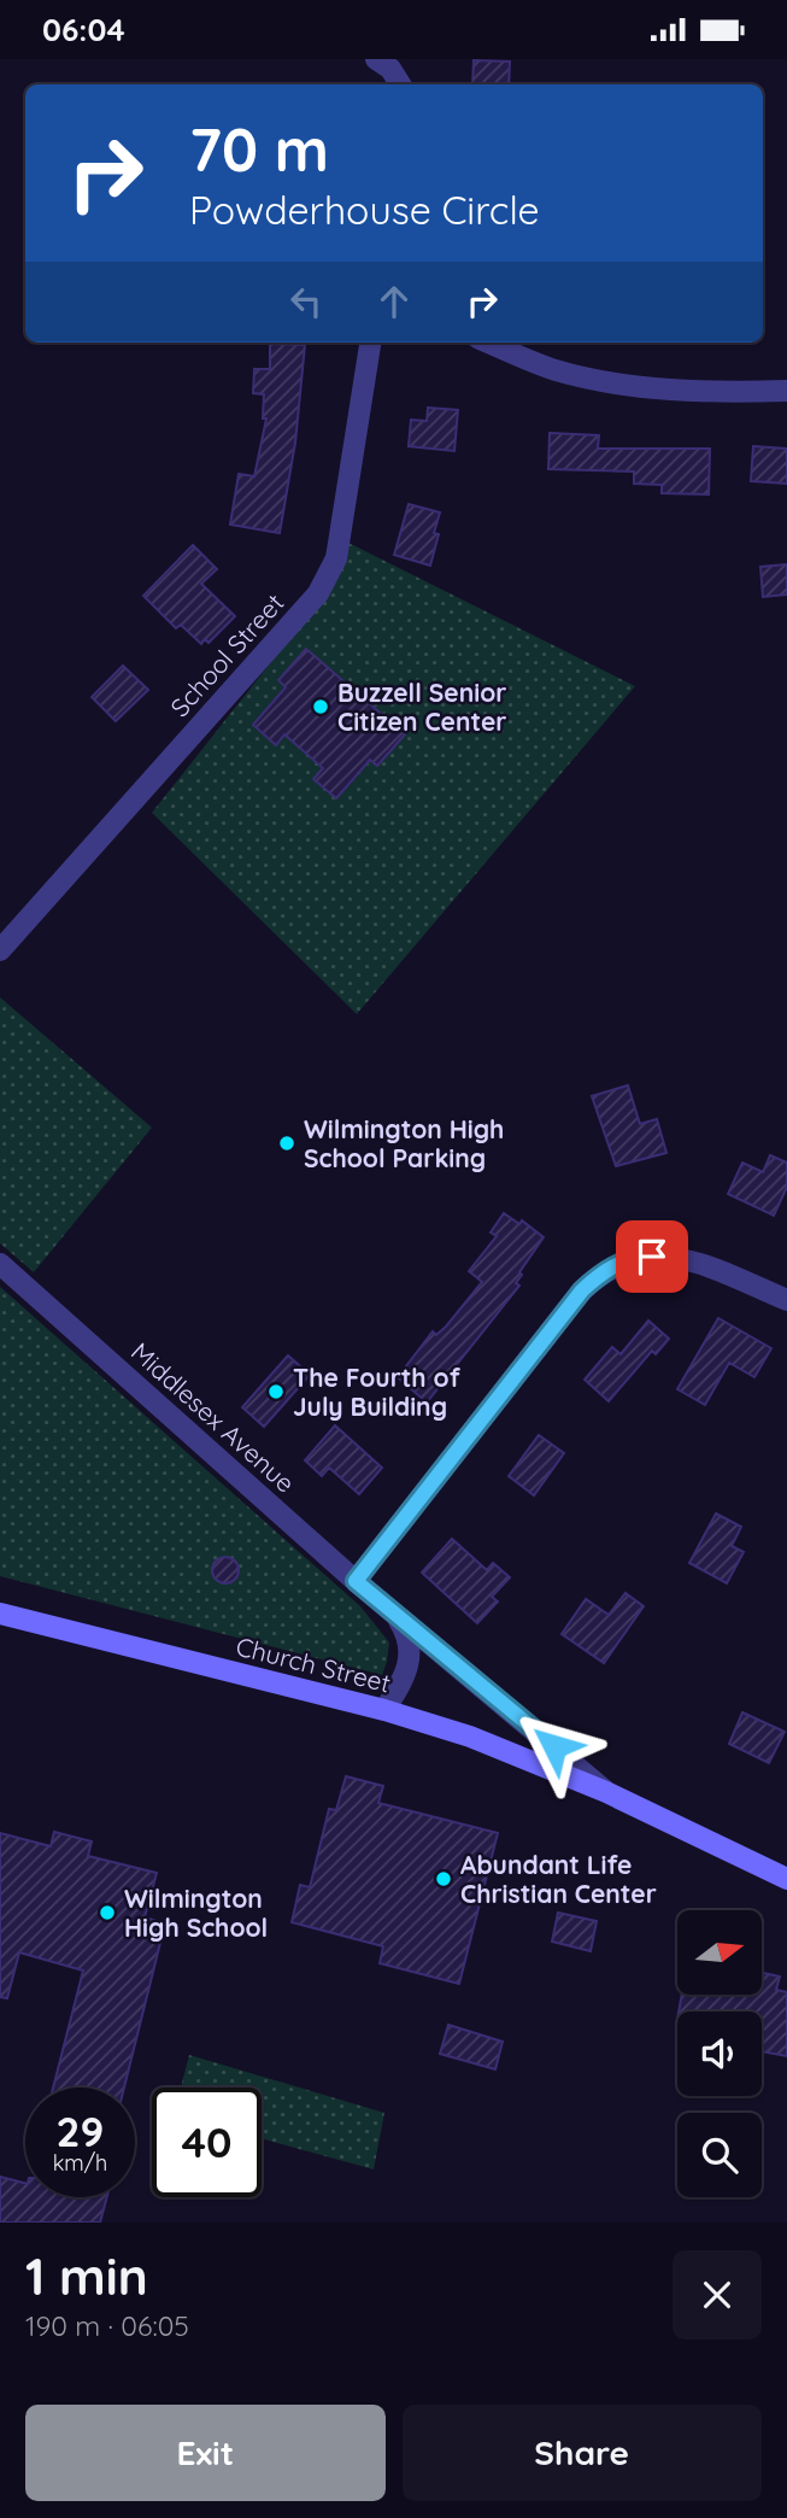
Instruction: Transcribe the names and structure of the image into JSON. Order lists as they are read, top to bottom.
{
  "streets": {
    "main road": ["Middlesex Avenue", "Church Street"],
    "street": ["School Street"]
  },
  "crossings": [
    ["Middlesex Avenue", "Church Street"]
  ],
  "places": [
    "Buzzell Senior Citizen Center",
    "Wilmington High School Parking",
    "The Fourth of July Building",
    "Abundant Life Christian Center",
    "Wilmington High School"
  ],
  "north": "right",
  "page": {
    "status": "06:04",
    "turn": ["70 m", "Powderhouse Circle"],
    "speed": "29 km/h",
    "limit": "40",
    "heading": ["1 min", "190 m · 06:05"],
    "buttons": ["Exit", "Share"]
  }
}
